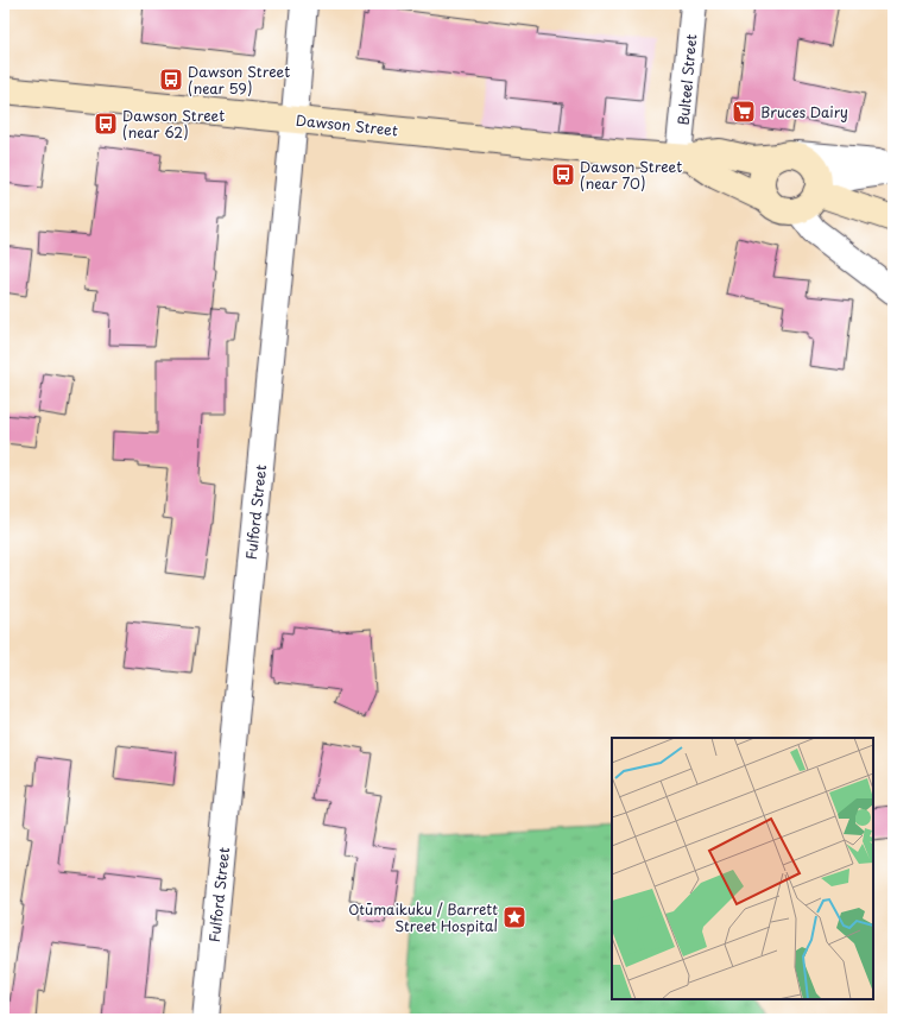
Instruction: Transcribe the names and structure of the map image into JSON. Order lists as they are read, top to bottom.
{
  "streets": {
    "street": ["Bulteel Street", "Dawson Street", "Fulford Street"]
  },
  "crossings": [
    ["Bulteel Street", "Dawson Street"],
    ["Dawson Street", "Fulford Street"]
  ],
  "places": {
    "bus stop": ["Dawson Street (near 59)", "Dawson Street (near 62)", "Dawson Street (near 70)"],
    "supermarket": ["Bruces Dairy"],
    "place": ["Otūmaikuku / Barrett Street Hospital"]
  }
}
